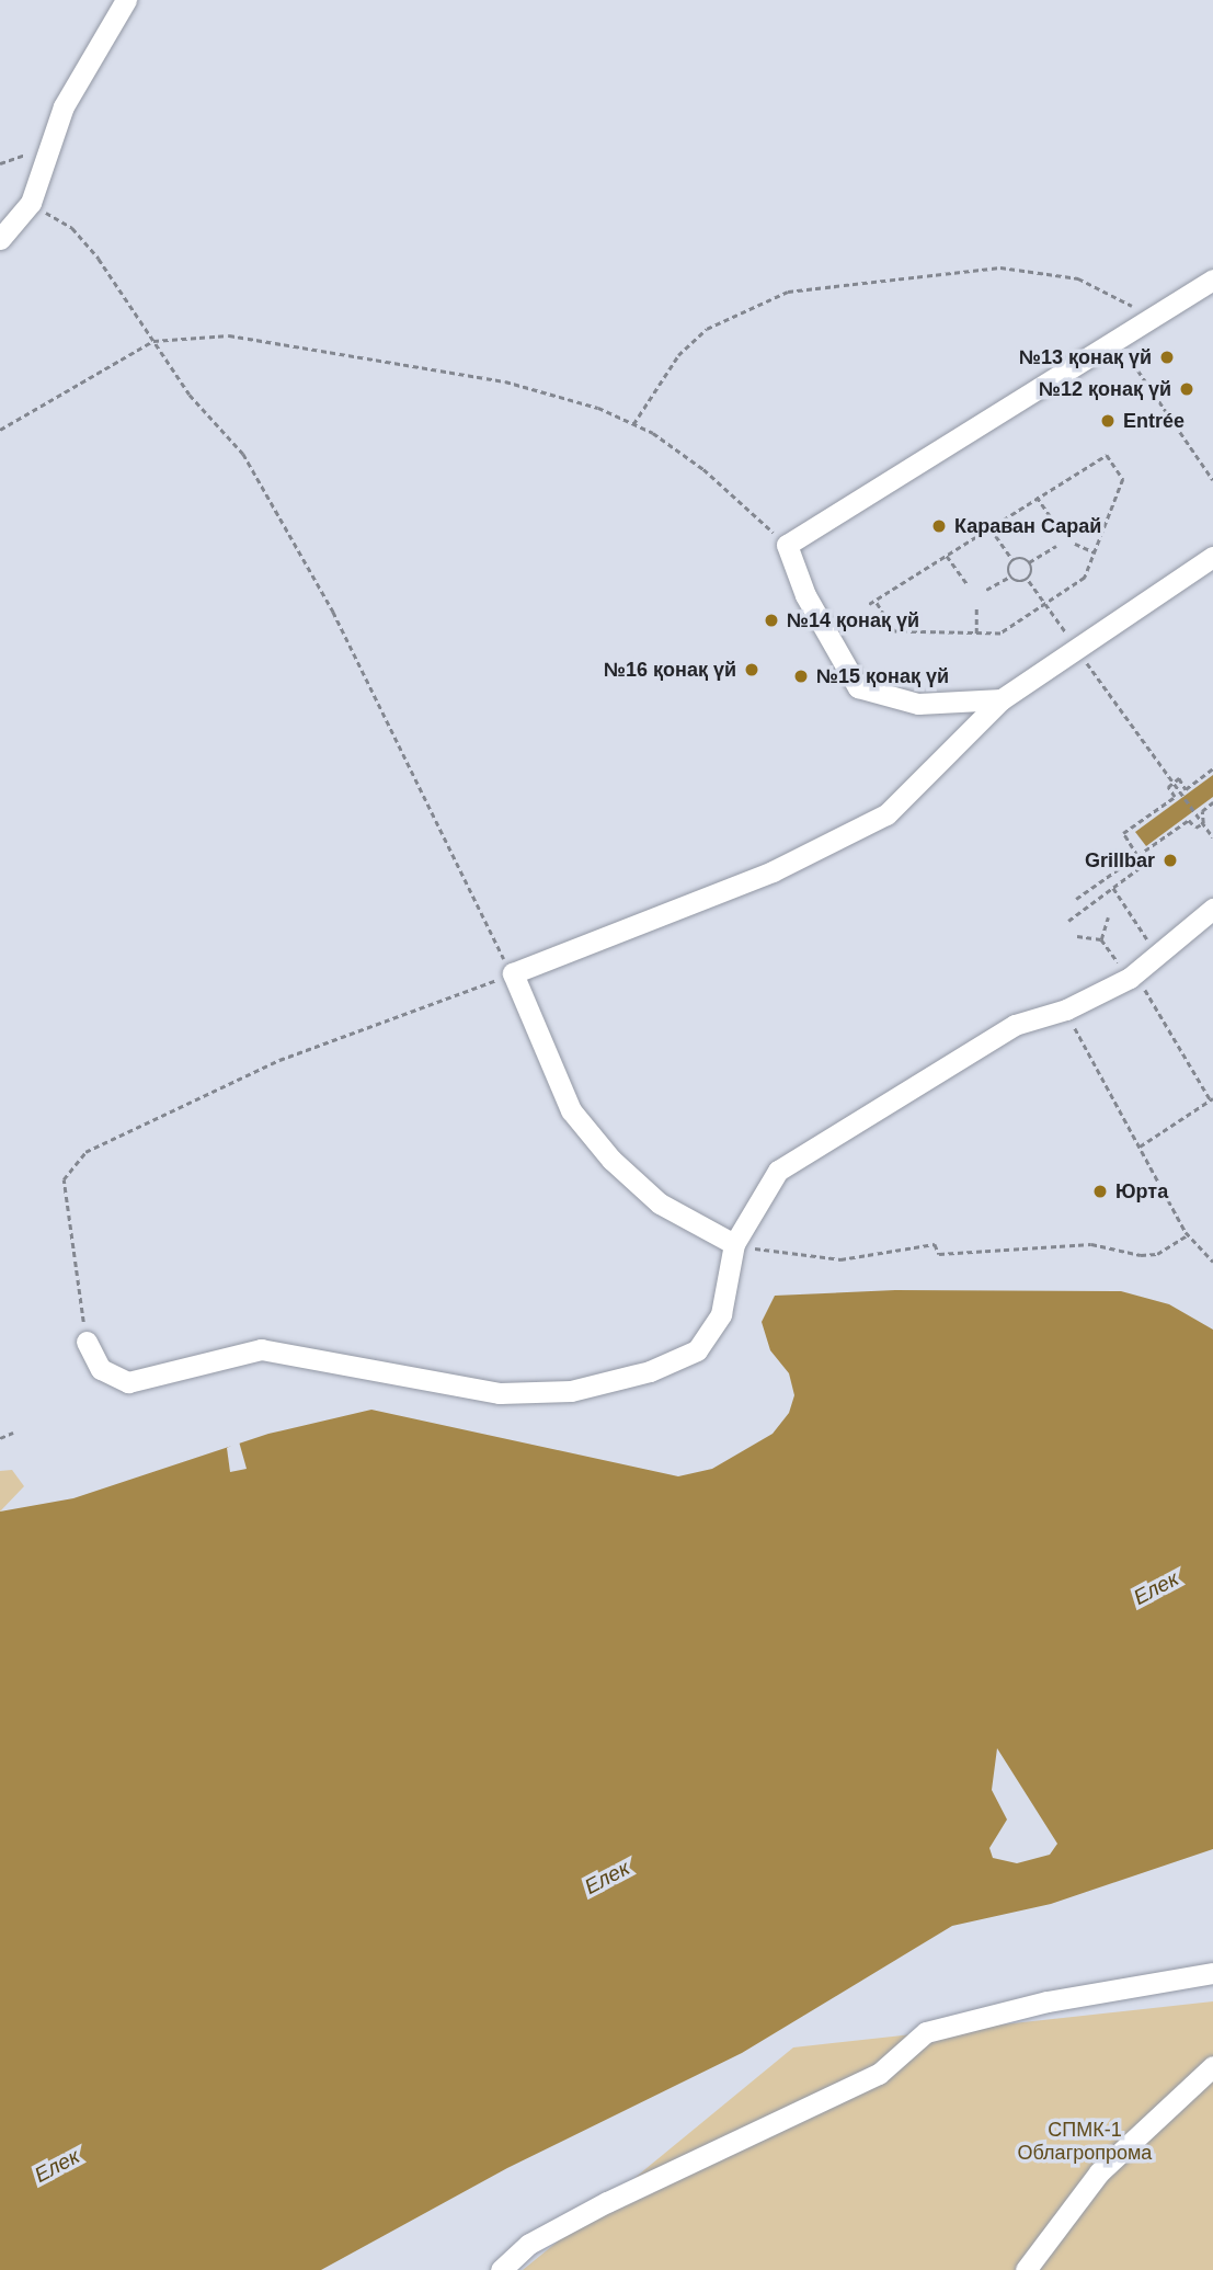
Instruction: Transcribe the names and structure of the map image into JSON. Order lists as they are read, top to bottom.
{
  "water": ["Елек"],
  "parks": ["СПМК-1 Облагропрома"],
  "places": [
    "№13 қонақ үй",
    "№12 қонақ үй",
    "Entrée",
    "Караван Сарай",
    "№14 қонақ үй",
    "№16 қонақ үй",
    "№15 қонақ үй",
    "Grillbar",
    "Юрта"
  ]
}
